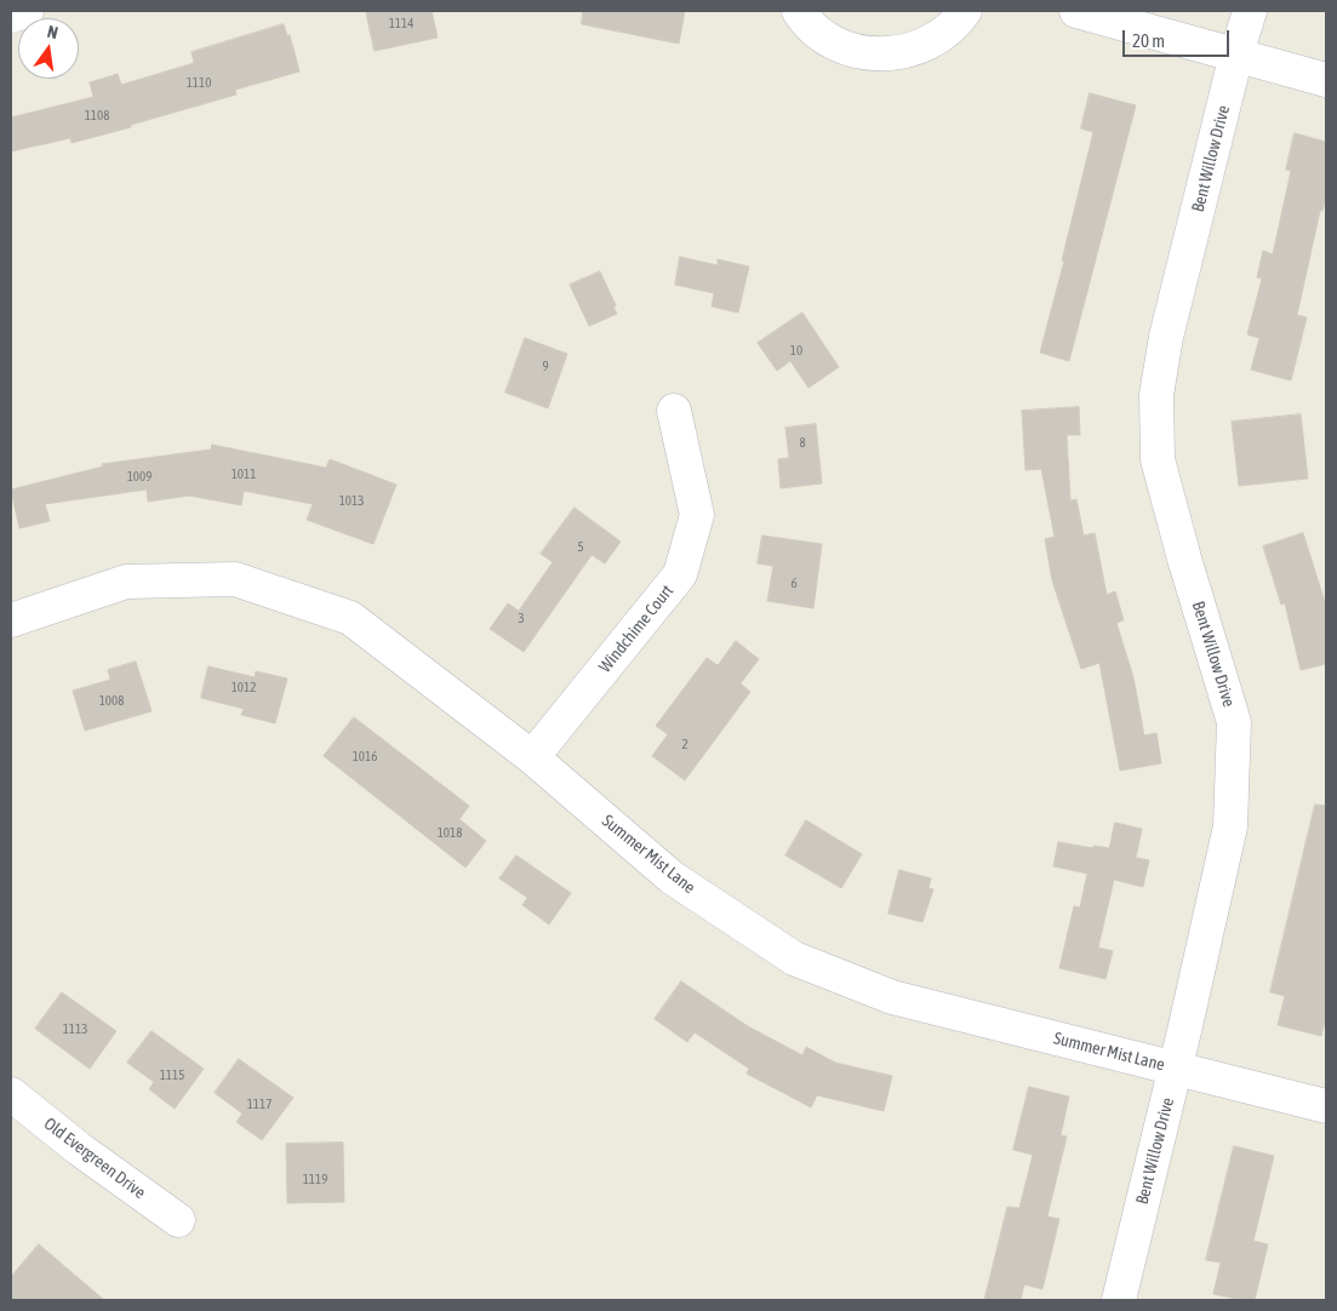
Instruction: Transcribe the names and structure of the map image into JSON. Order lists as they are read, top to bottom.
{
  "streets": {
    "street": [
      "Bent Willow Drive",
      "Windchime Court",
      "Summer Mist Lane",
      "Old Evergreen Drive"
    ]
  },
  "crossings": [
    ["Bent Willow Drive", "Summer Mist Lane"],
    ["Windchime Court", "Summer Mist Lane"]
  ],
  "house_numbers": [
    "1114",
    "1110",
    "1108",
    "10",
    "9",
    "8",
    "1011",
    "1009",
    "1013",
    "5",
    "6",
    "3",
    "1012",
    "1008",
    "2",
    "1016",
    "1018",
    "1113",
    "1115",
    "1117",
    "1119"
  ],
  "scale_bar": "20 m",
  "north": "top"
}
